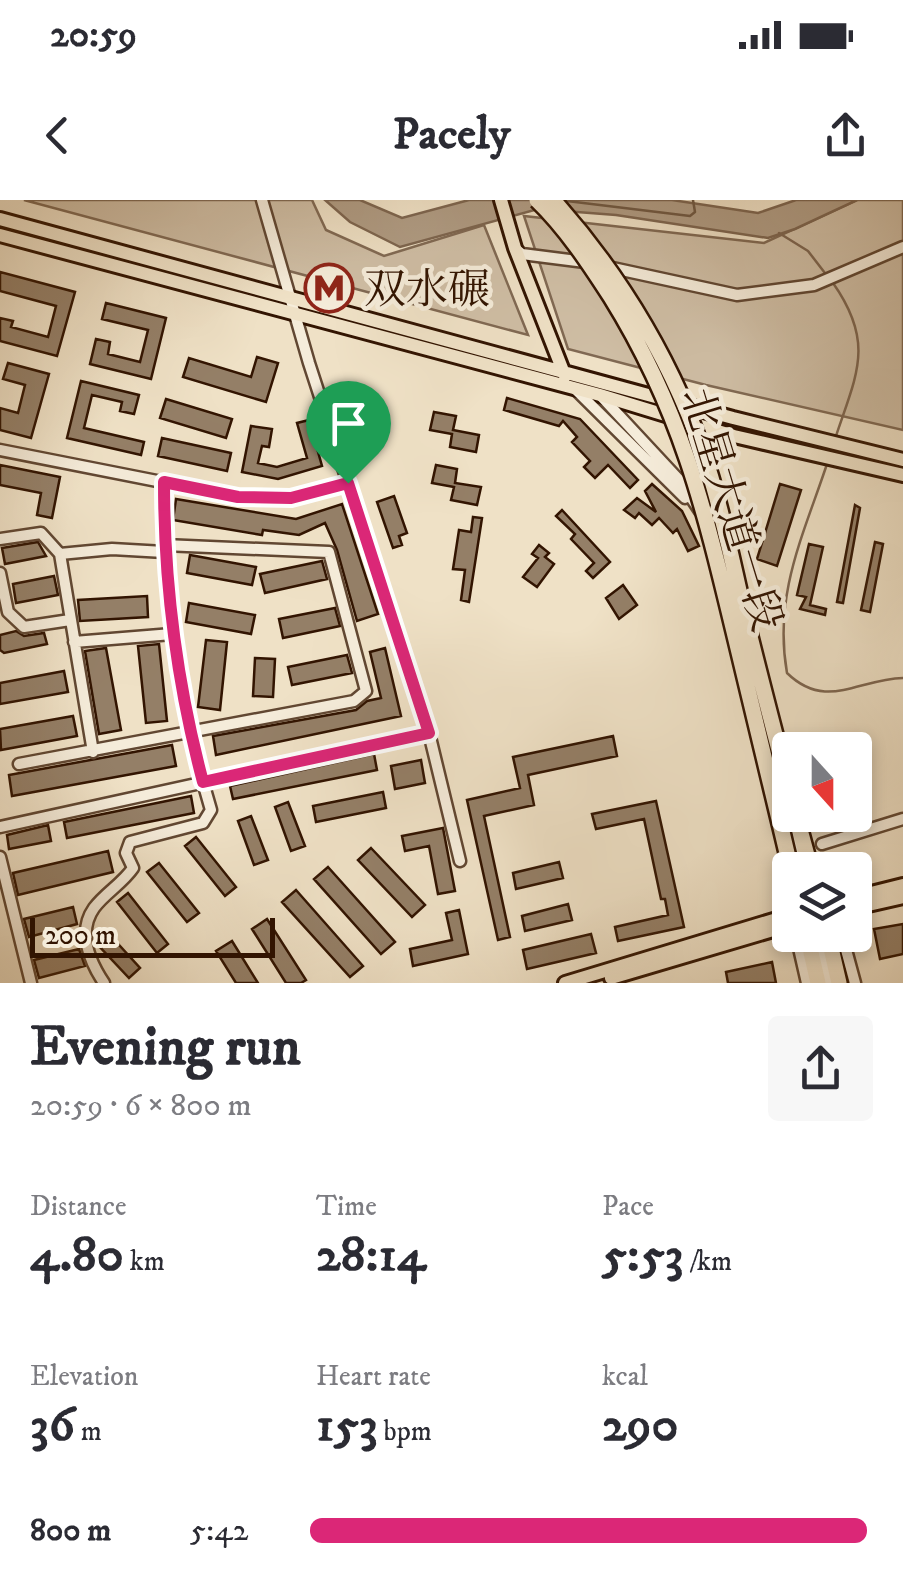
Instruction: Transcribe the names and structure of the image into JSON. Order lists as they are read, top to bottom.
{
  "streets": {
    "highway": ["北星大道一段"]
  },
  "places": {
    "metro station": ["双水碾"]
  },
  "scale_bar": "200 m",
  "north": "bottom",
  "page": {
    "status": "20:59",
    "header": "Pacely",
    "scale": "200 m",
    "heading": ["Evening run", "20:59 · 6 × 800 m"],
    "stats": [
      ["Distance", "4.80 km"],
      ["Time", "28:14"],
      ["Pace", "5:53 /km"],
      ["Elevation", "36 m"],
      ["Heart rate", "153 bpm"],
      ["kcal", "290"]
    ],
    "list": [
      {
        "name": "800 m",
        "note": "5:42"
      }
    ]
  }
}
